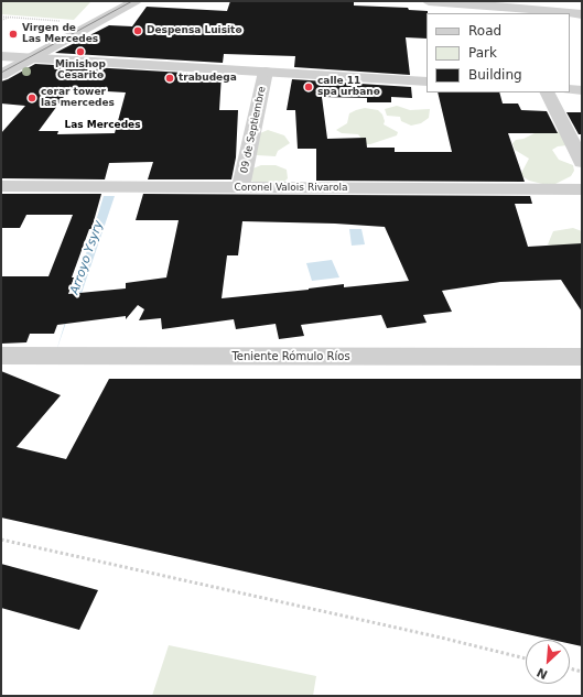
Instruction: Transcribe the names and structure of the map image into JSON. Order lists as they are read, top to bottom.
{
  "streets": {
    "street": ["09 de Septiembre", "Coronel Valois Rivarola", "Teniente Rómulo Ríos"]
  },
  "crossings": [
    ["09 de Septiembre", "Coronel Valois Rivarola"]
  ],
  "districts": ["Las Mercedes"],
  "water": ["Arroyo Ysyry"],
  "places": [
    "Despensa Luisito",
    "Virgen de Las Mercedes",
    "Minishop Cesarito",
    "trabudega",
    "calle 11 spa urbano",
    "corar tower las mercedes"
  ],
  "legend": ["Road", "Park", "Building"],
  "north": "bottom left"
}
